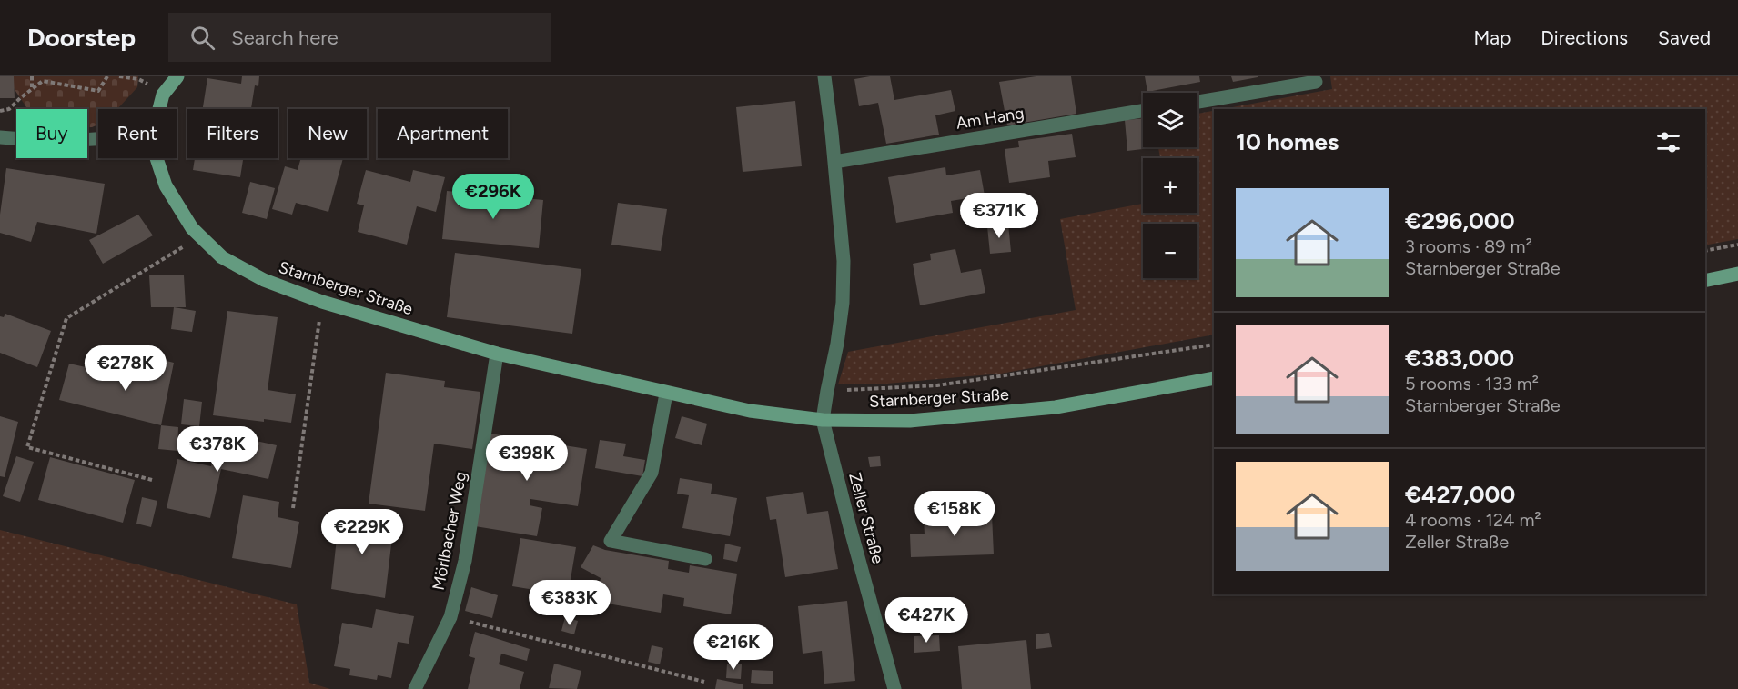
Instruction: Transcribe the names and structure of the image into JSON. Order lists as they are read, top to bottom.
{
  "streets": {
    "main road": ["Starnberger Straße"],
    "street": ["Am Hang", "Zeller Straße", "Mörlbacher Weg"]
  },
  "crossings": [
    ["Starnberger Straße", "Zeller Straße"],
    ["Starnberger Straße", "Mörlbacher Weg"]
  ],
  "page": {
    "header": "Doorstep",
    "search": "Search here",
    "nav": ["Map", "Directions", "Saved"],
    "map_buttons": ["+", "−"],
    "chip": [
      "Buy",
      "Rent",
      "Filters",
      "New",
      "Apartment"
    ],
    "heading": "10 homes",
    "price": [
      "€296K",
      "€371K",
      "€278K",
      "€378K",
      "€398K",
      "€158K",
      "€229K",
      "€383K",
      "€427K",
      "€216K"
    ],
    "list": [
      {
        "name": "€296,000",
        "note": "3 rooms · 89 m² · Starnberger Straße"
      },
      {
        "name": "€383,000",
        "note": "5 rooms · 133 m² · Starnberger Straße"
      },
      {
        "name": "€427,000",
        "note": "4 rooms · 124 m² · Zeller Straße"
      }
    ]
  }
}
